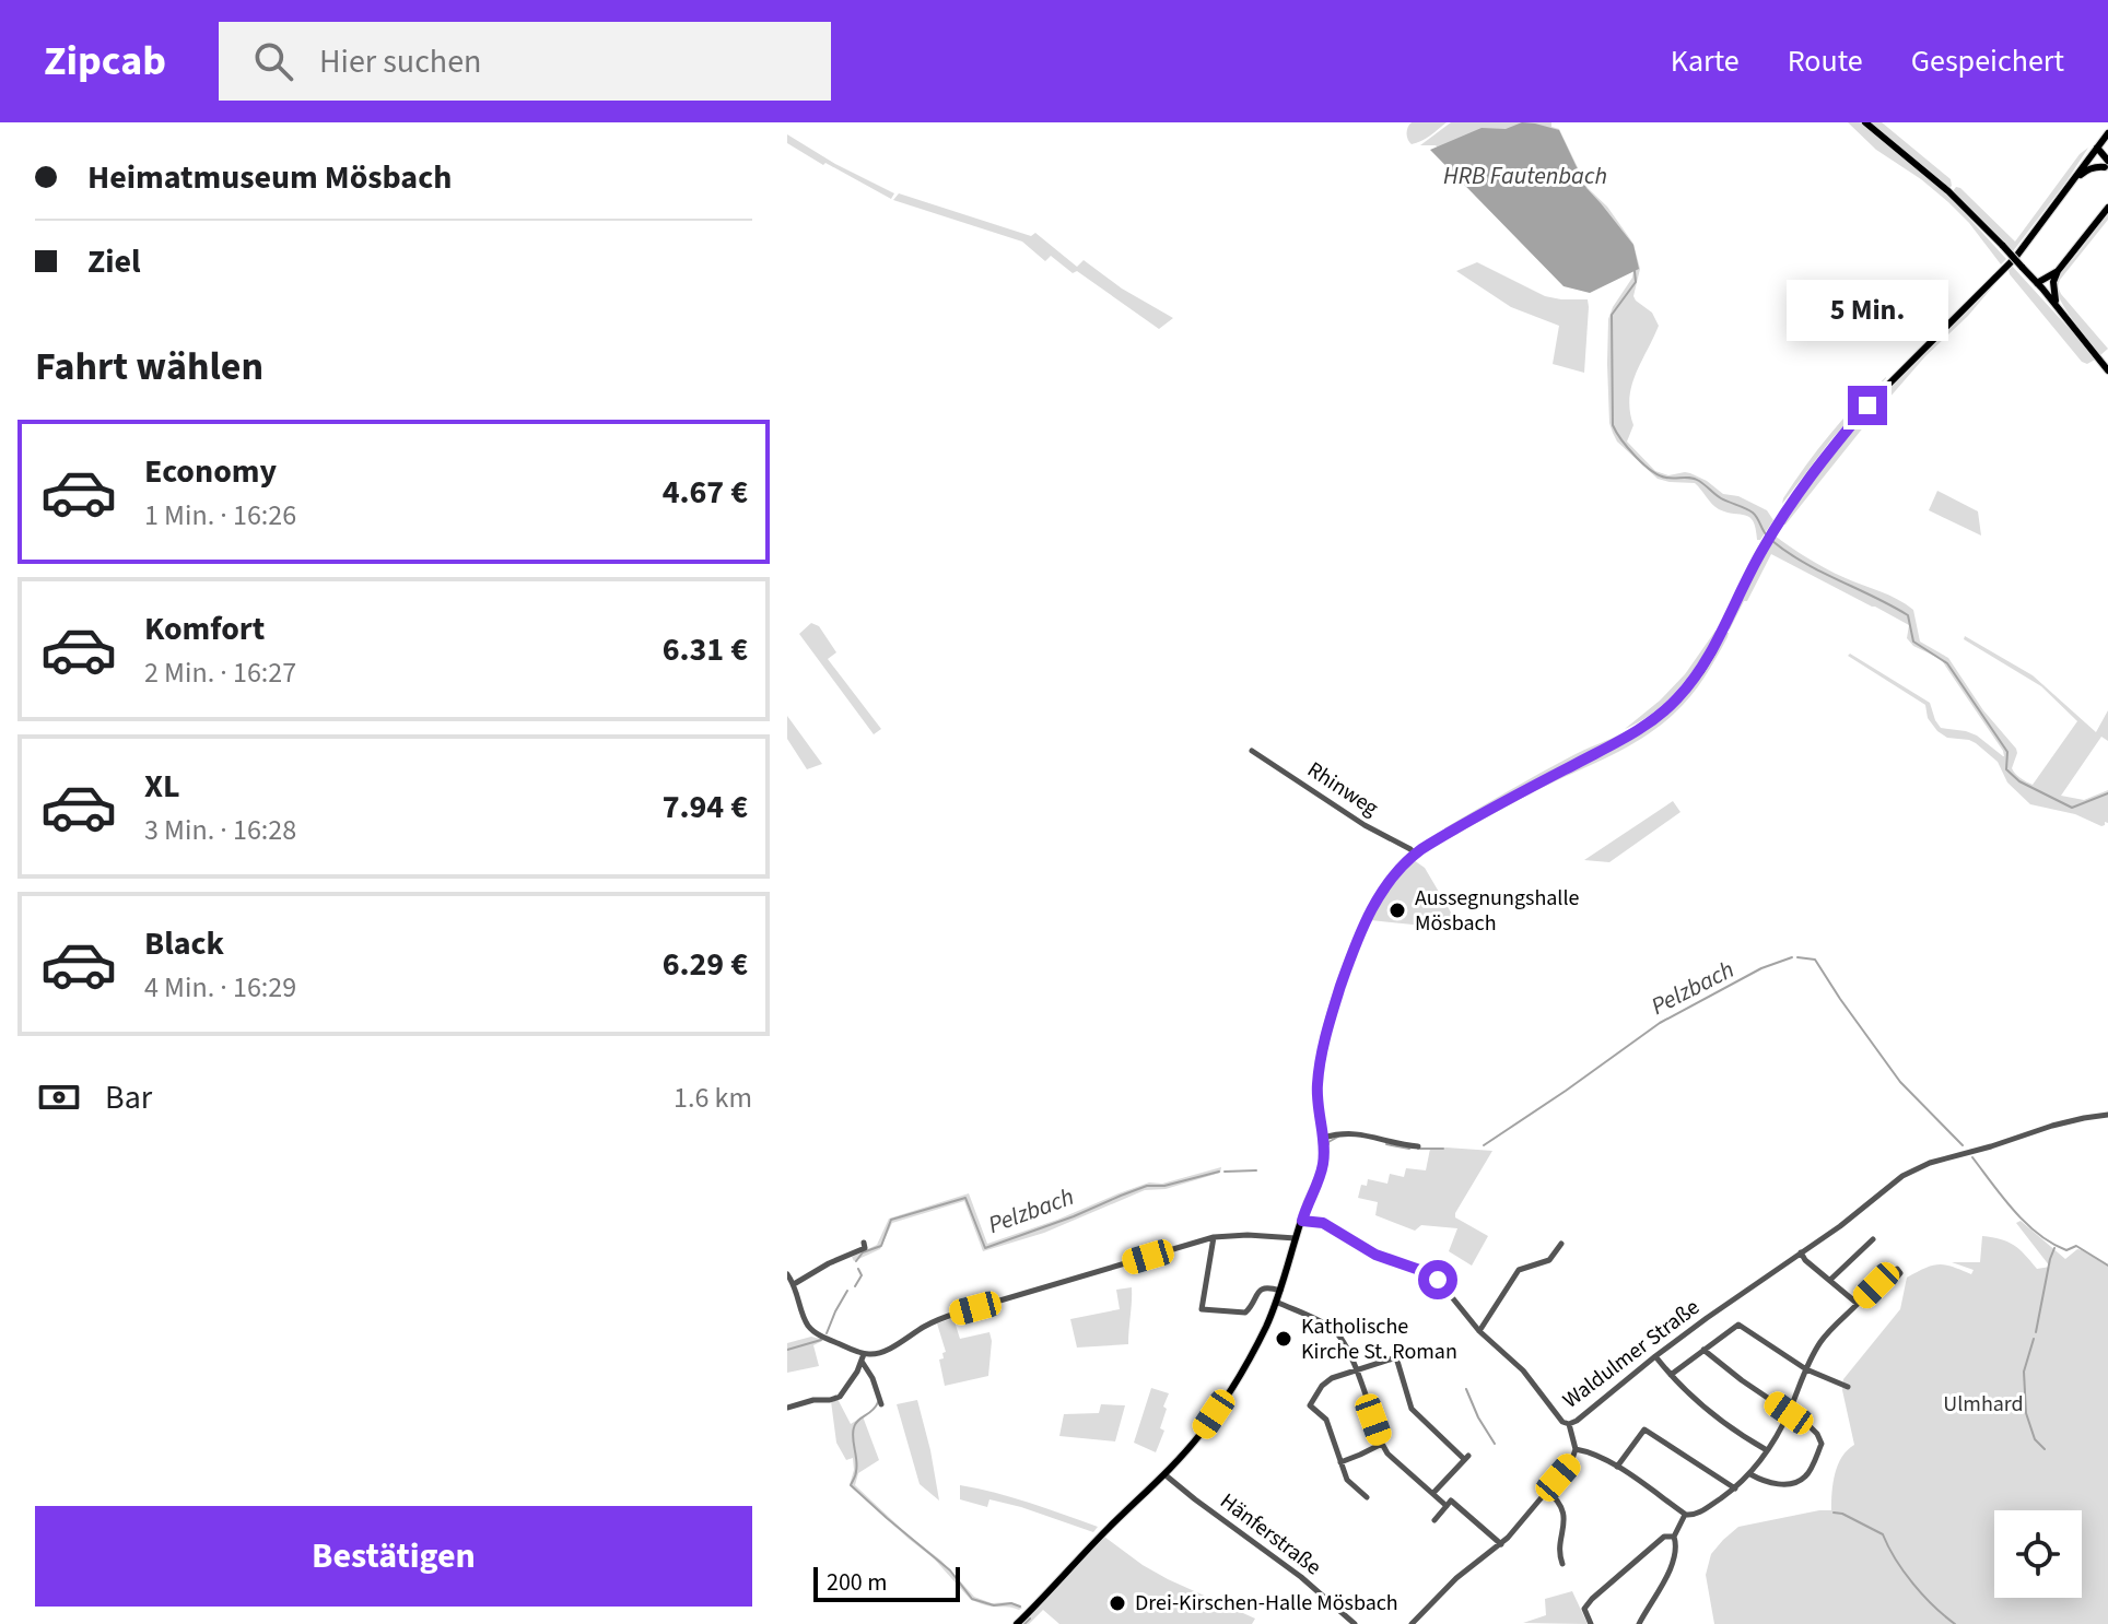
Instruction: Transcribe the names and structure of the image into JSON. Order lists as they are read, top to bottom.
{
  "streets": {
    "street": ["Rhinweg", "Waldulmer Straße", "Hänferstraße"]
  },
  "water": ["HRB Fautenbach", "Pelzbach"],
  "parks": ["Ulmhard"],
  "places": ["Aussegnungshalle Mösbach", "Katholische Kirche St. Roman", "Drei-Kirschen-Halle Mösbach"],
  "scale_bar": "200 m",
  "page": {
    "header": "Zipcab",
    "search": "Hier suchen",
    "nav": ["Karte", "Route", "Gespeichert"],
    "banner": ["Heimatmuseum Mösbach", "Ziel"],
    "bubble": "5 Min.",
    "heading": "Fahrt wählen",
    "list": [
      {
        "name": "Economy",
        "note": "1 Min. · 16:26",
        "value": "4.67 €"
      },
      {
        "name": "Komfort",
        "note": "2 Min. · 16:27",
        "value": "6.31 €"
      },
      {
        "name": "XL",
        "note": "3 Min. · 16:28",
        "value": "7.94 €"
      },
      {
        "name": "Black",
        "note": "4 Min. · 16:29",
        "value": "6.29 €"
      }
    ],
    "pay": ["Bar", "1.6 km"],
    "buttons": "Bestätigen",
    "scale": "200 m"
  }
}
